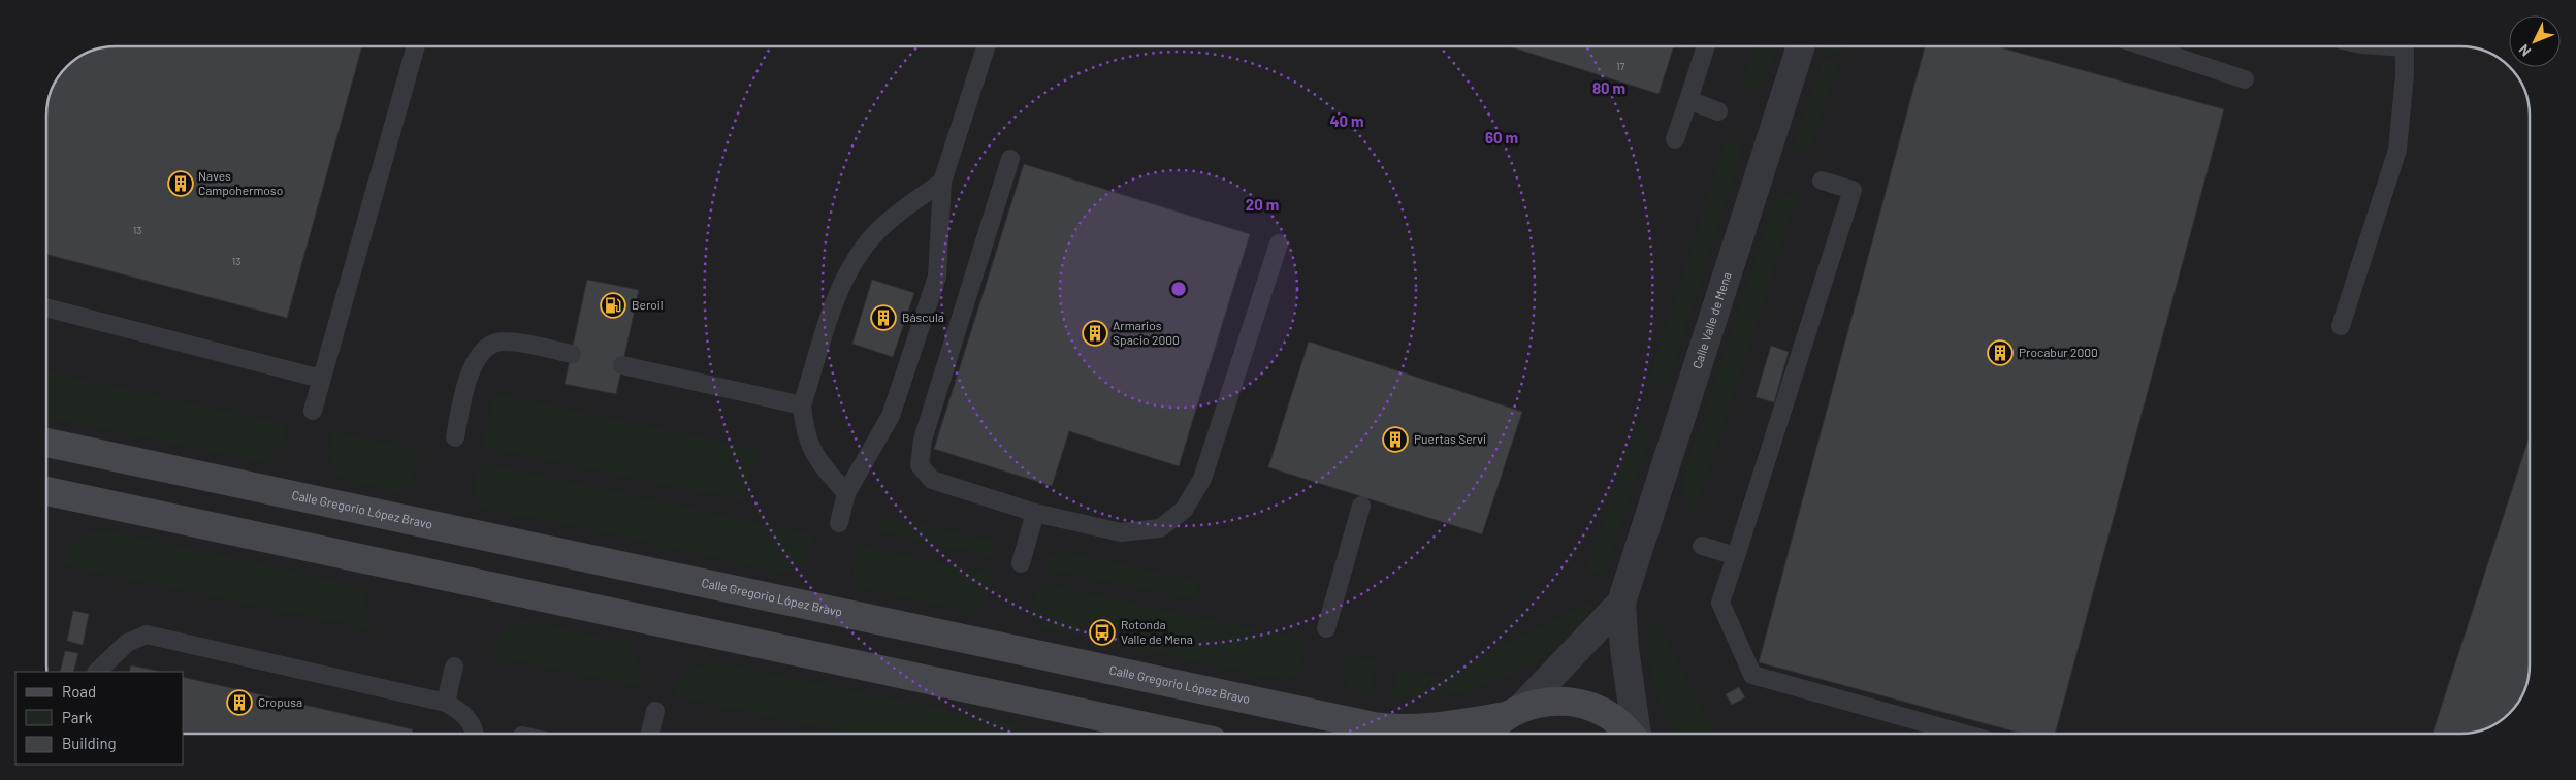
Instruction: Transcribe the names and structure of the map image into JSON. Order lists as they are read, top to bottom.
{
  "streets": {
    "main road": ["Calle Gregorio López Bravo"],
    "street": ["Calle Valle de Mena"]
  },
  "crossings": [
    ["Calle Valle de Mena", "Calle Gregorio López Bravo"]
  ],
  "places": {
    "building": [
      "Naves Campohermoso",
      "Báscula",
      "Armarios Spacio 2000",
      "Procabur 2000",
      "Puertas Servi",
      "Cropusa"
    ],
    "fuel station": ["Beroil"],
    "bus stop": ["Rotonda Valle de Mena"]
  },
  "house_numbers": ["17", "13", "13"],
  "legend": ["Road", "Park", "Building"],
  "north": "bottom left",
  "rings": [
    "80 m",
    "40 m",
    "60 m",
    "20 m"
  ]
}
